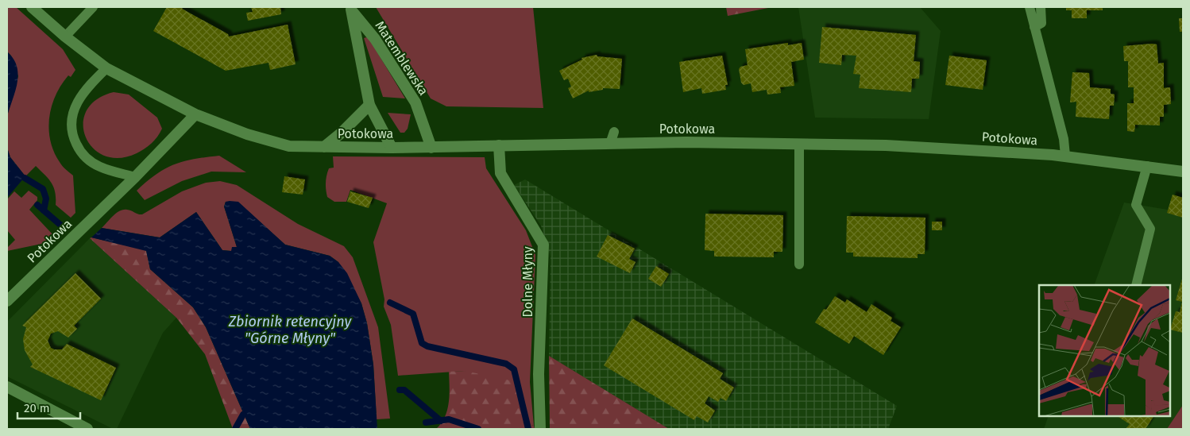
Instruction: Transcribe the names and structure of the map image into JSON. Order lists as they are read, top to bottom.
{
  "streets": {
    "street": ["Matemblewska", "Potokowa", "Dolne Młyny"]
  },
  "crossings": [
    ["Matemblewska", "Potokowa"],
    ["Potokowa", "Dolne Młyny"]
  ],
  "water": ["Zbiornik retencyjny \"Górne Młyny\""],
  "scale_bar": "20 m"
}
